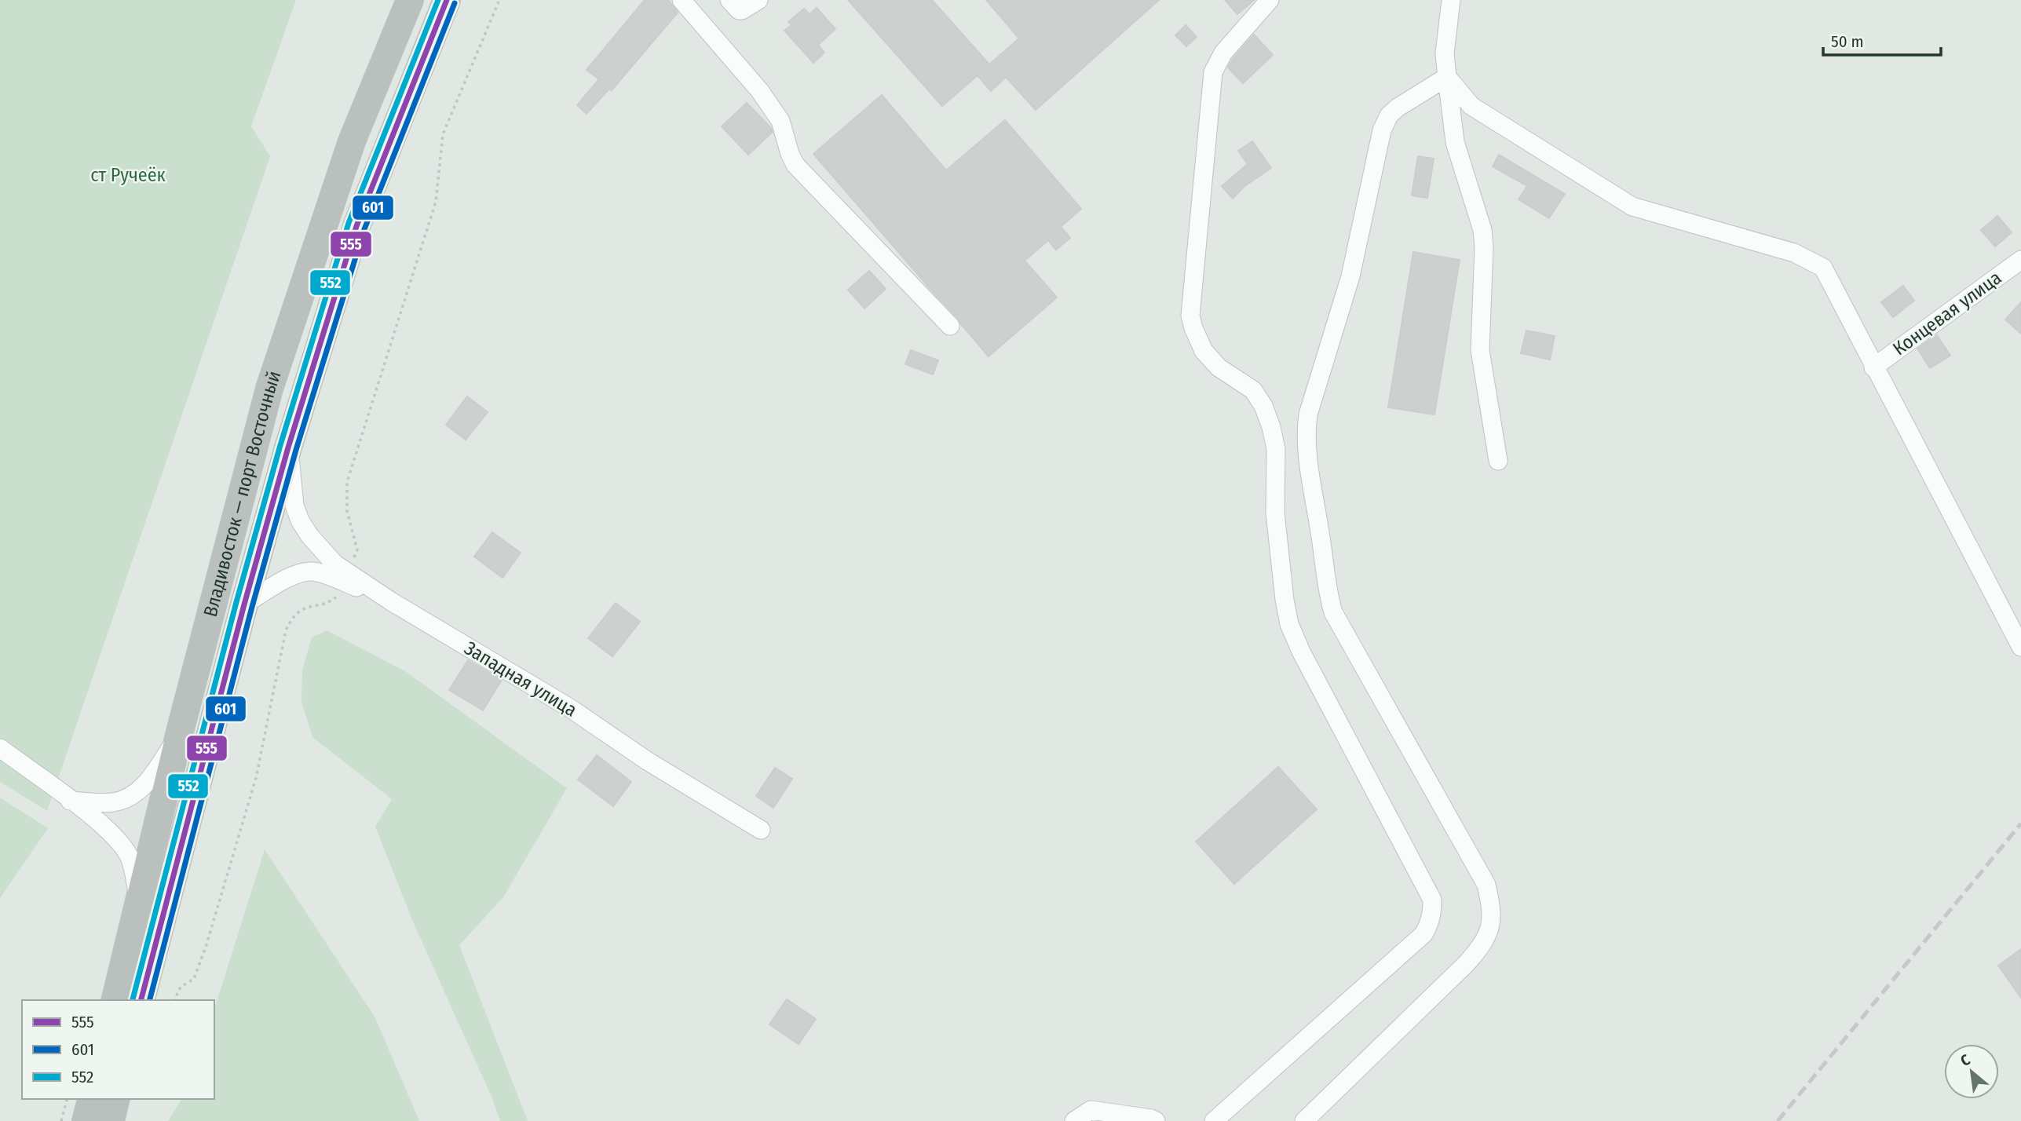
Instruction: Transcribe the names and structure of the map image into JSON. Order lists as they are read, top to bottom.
{
  "streets": {
    "highway": ["Владивосток — порт Восточный"],
    "street": ["Концевая улица", "Западная улица"]
  },
  "crossings": [
    ["Владивосток — порт Восточный", "Западная улица"]
  ],
  "parks": ["ст Ручеёк"],
  "lines": ["transit line 555", "transit line 552", "transit line 601"],
  "legend": ["555", "601", "552"],
  "scale_bar": "50 m",
  "north": "top left"
}
